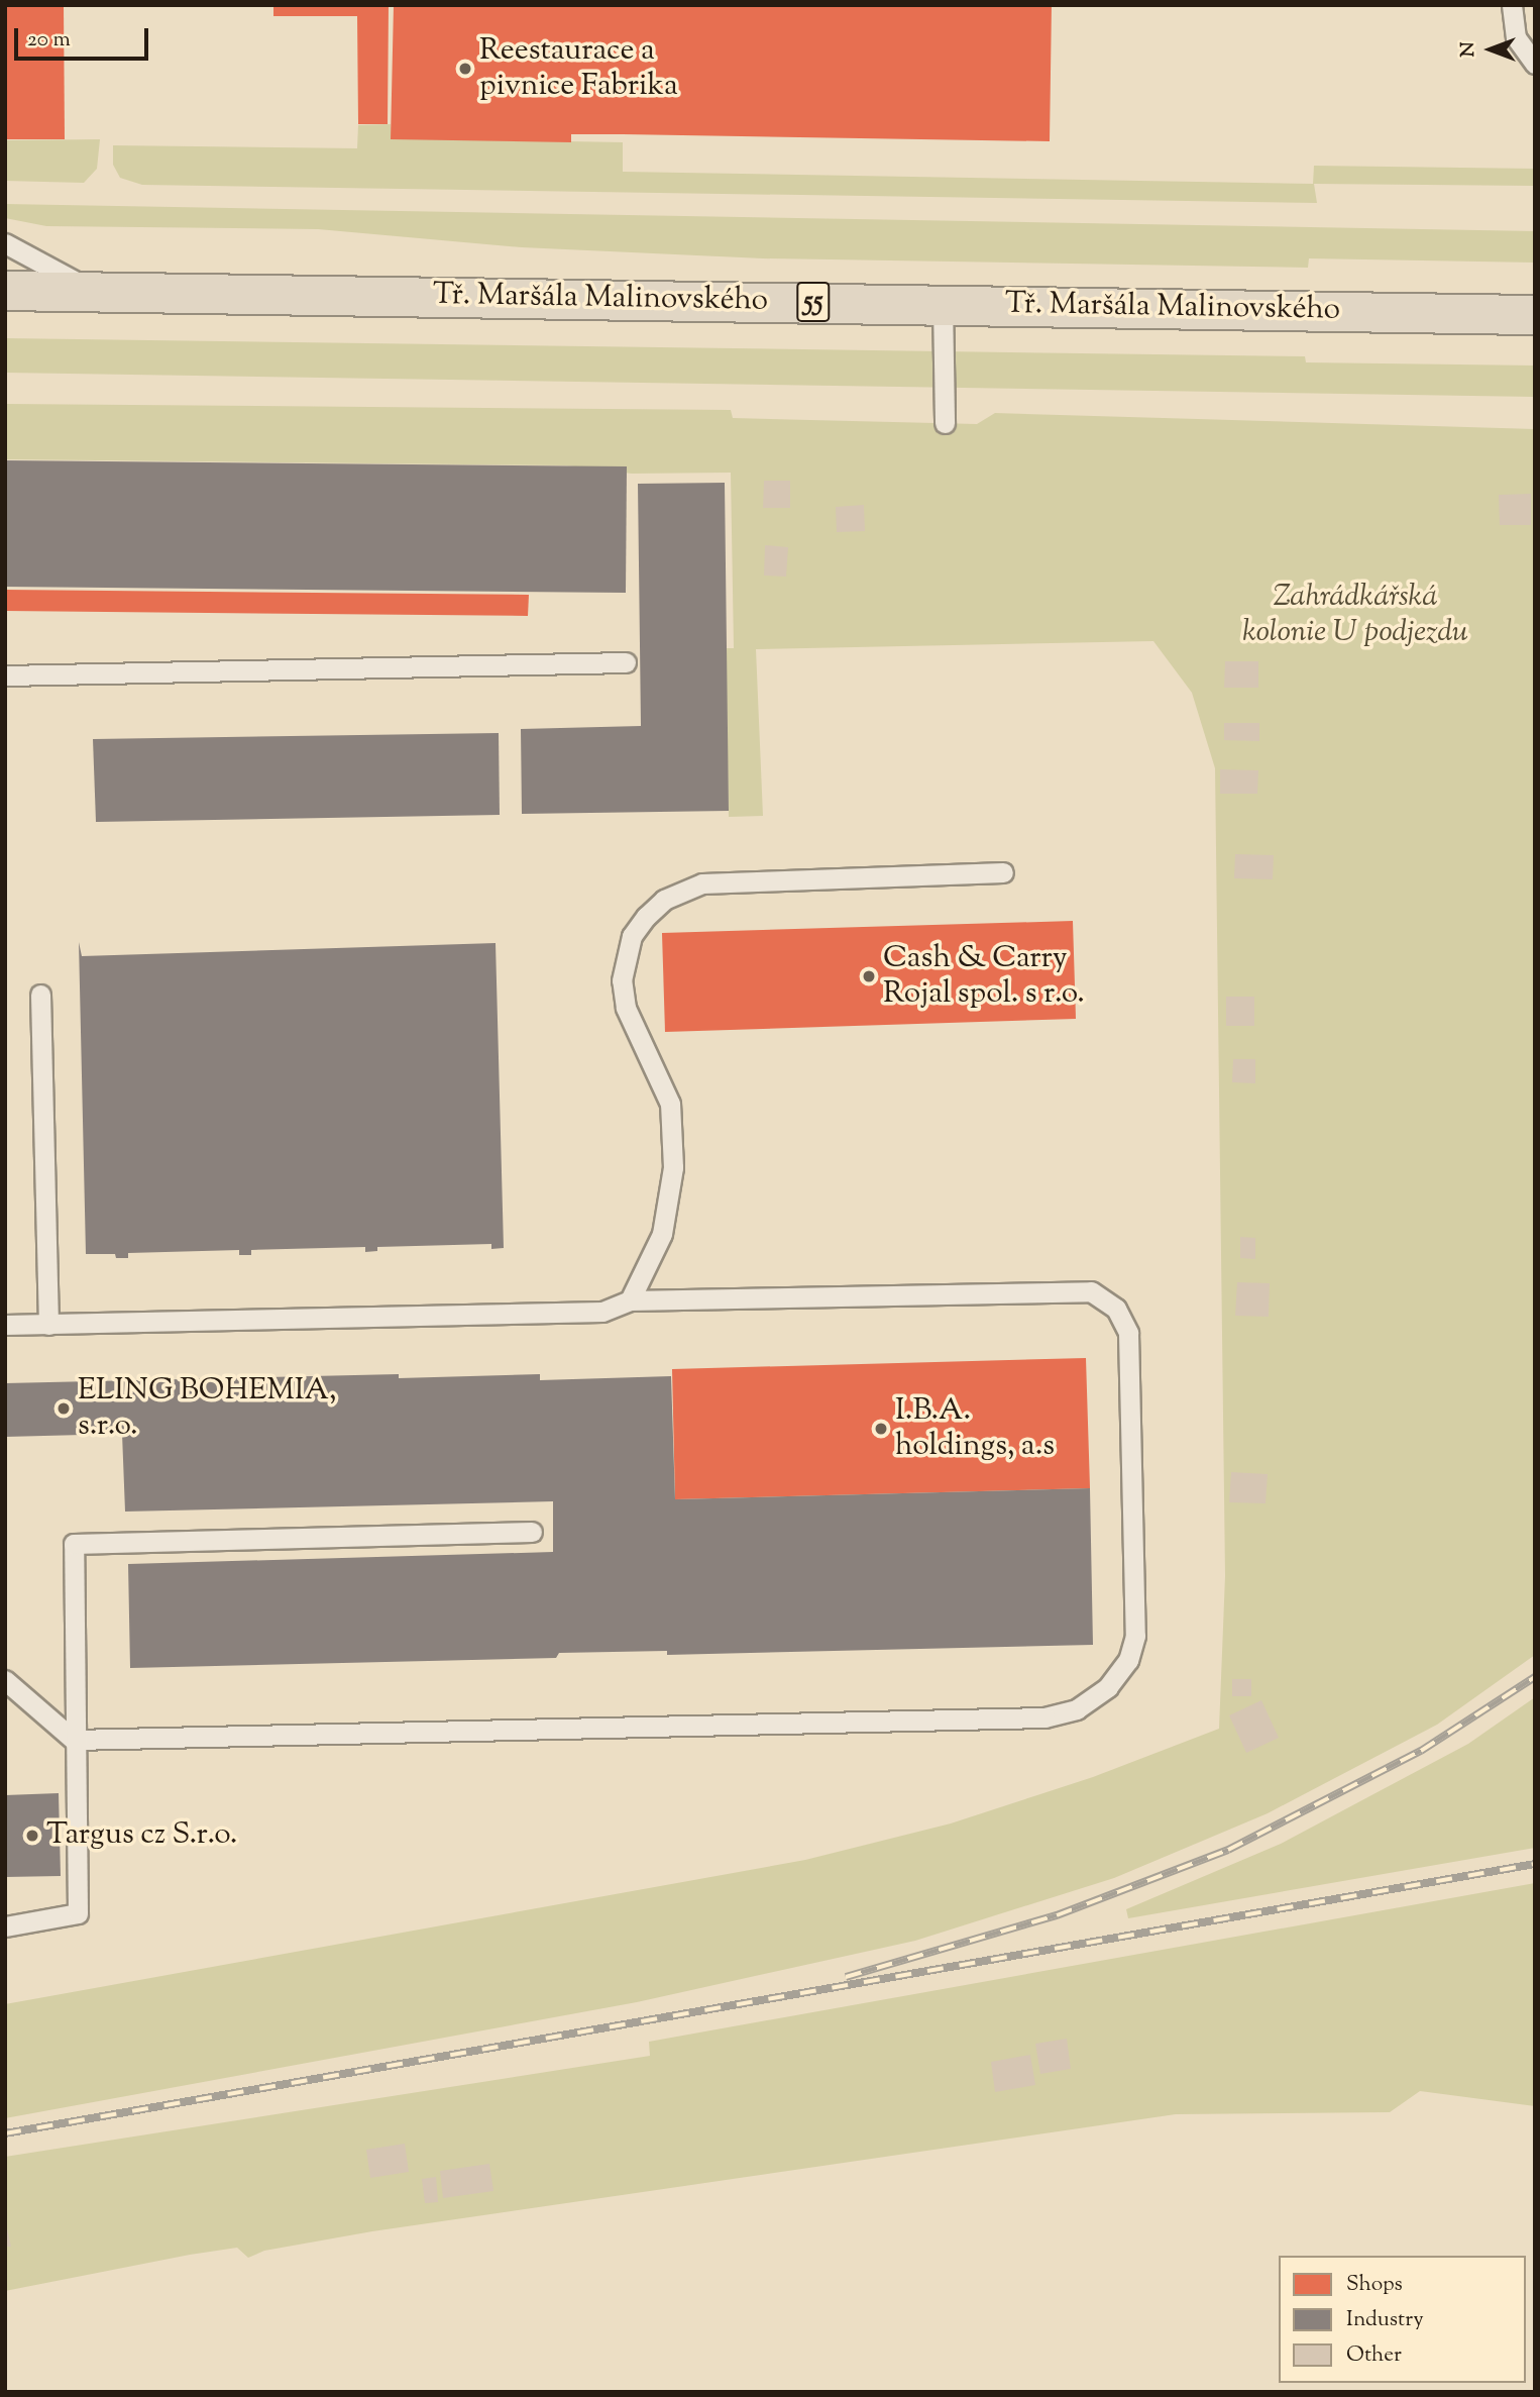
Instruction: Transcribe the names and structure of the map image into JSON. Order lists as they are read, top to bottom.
{
  "streets": {
    "main road": ["Tř. Maršála Malinovského", "55"]
  },
  "parks": ["Zahrádkářská kolonie U podjezdu"],
  "places": [
    "Reestaurace a pivnice Fabrika",
    "Cash & Carry Rojal spol. s r.o.",
    "ELING BOHEMIA, s.r.o.",
    "I.B.A. holdings, a.s",
    "Targus cz S.r.o."
  ],
  "legend": ["Shops", "Industry", "Other"],
  "scale_bar": "20 m",
  "north": "left"
}
